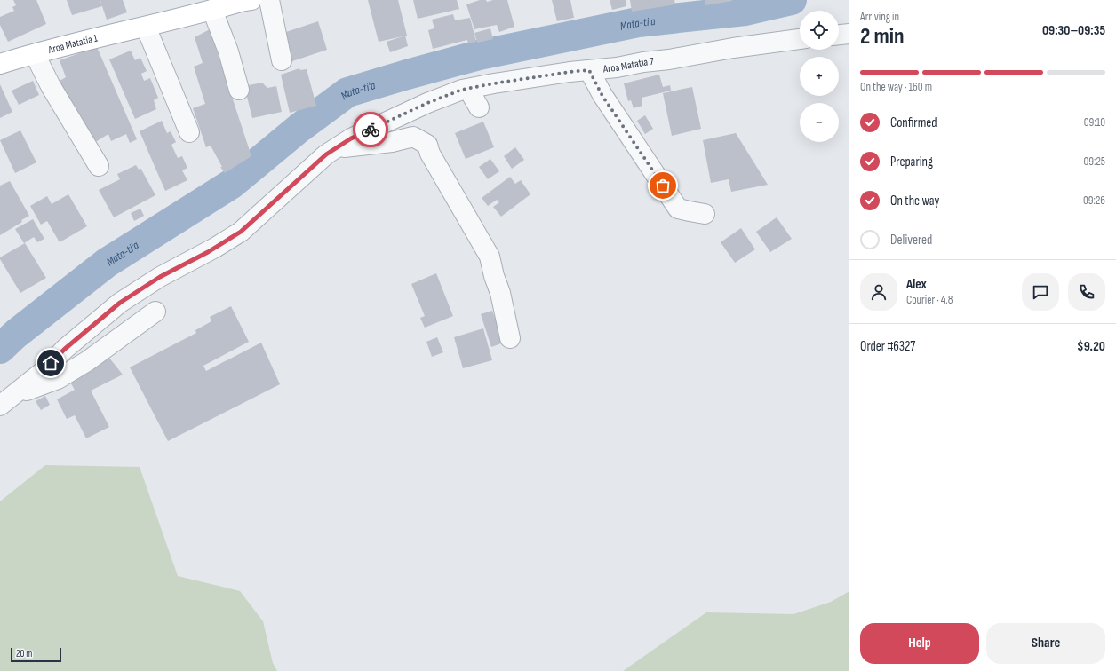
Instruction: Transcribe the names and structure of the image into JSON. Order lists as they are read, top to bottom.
{
  "streets": {
    "main road": ["Aroa Matatia 1"],
    "street": ["Aroa Matatia 7"]
  },
  "water": ["Mata-ti'a"],
  "scale_bar": "20 m",
  "page": {
    "heading": ["2 min", "Arriving in", "09:30–09:35"],
    "panel": [
      "Alex",
      "Courier · 4.8",
      "Order #6327",
      "$9.20"
    ],
    "map_buttons": ["+", "−"],
    "bar": "On the way · 160 m",
    "list": [
      ["Confirmed", "09:10"],
      ["Preparing", "09:25"],
      ["On the way", "09:26"],
      "Delivered"
    ],
    "buttons": ["Help", "Share"],
    "scale": "20 m"
  }
}
